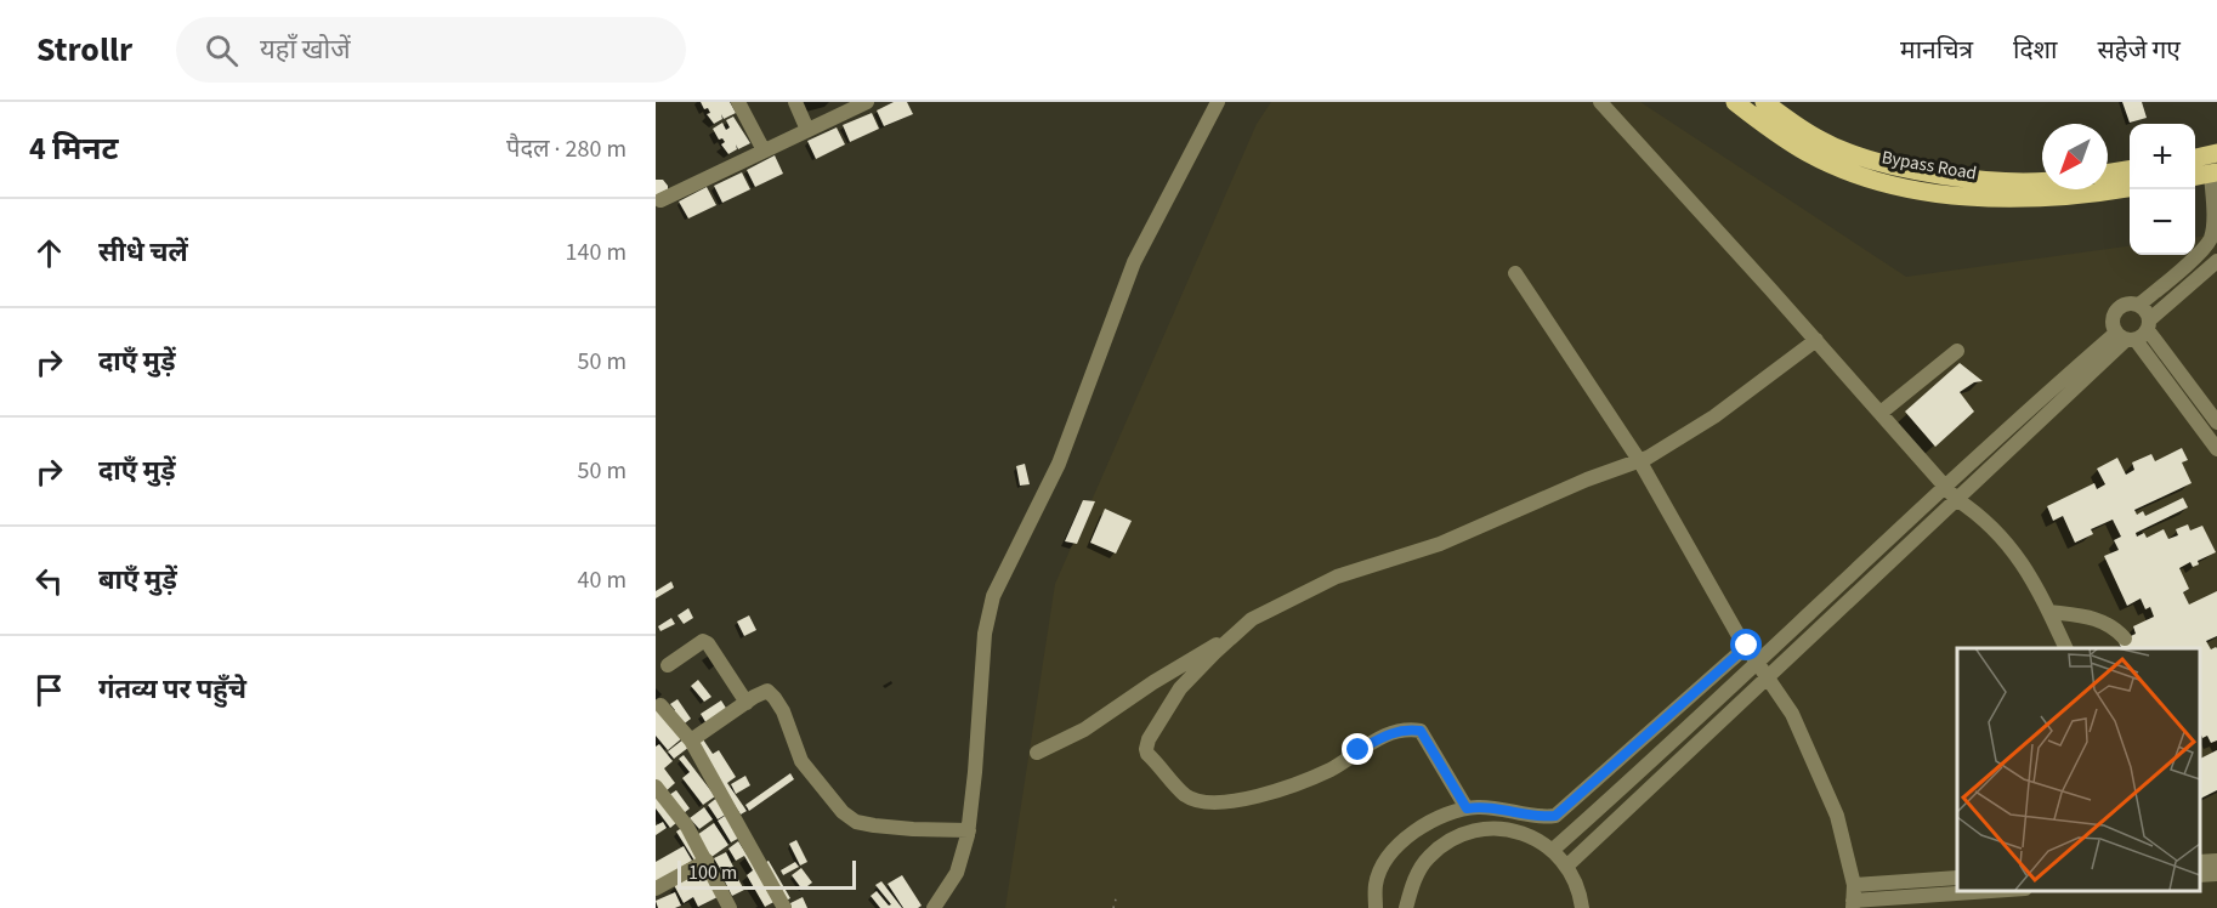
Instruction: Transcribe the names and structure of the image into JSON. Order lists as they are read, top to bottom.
{
  "streets": {
    "main road": ["Bypass Road"]
  },
  "scale_bar": "100 m",
  "north": "bottom left",
  "page": {
    "header": "Strollr",
    "search": "यहाँ खोजें",
    "nav": ["मानचित्र", "दिशा", "सहेजे गए"],
    "heading": ["4 मिनट", "पैदल · 280 m"],
    "map_buttons": ["+", "−"],
    "list": [
      ["सीधे चलें", "140 m"],
      ["दाएँ मुड़ें", "50 m"],
      ["दाएँ मुड़ें", "50 m"],
      ["बाएँ मुड़ें", "40 m"],
      "गंतव्य पर पहुँचे"
    ],
    "scale": "100 m"
  }
}
